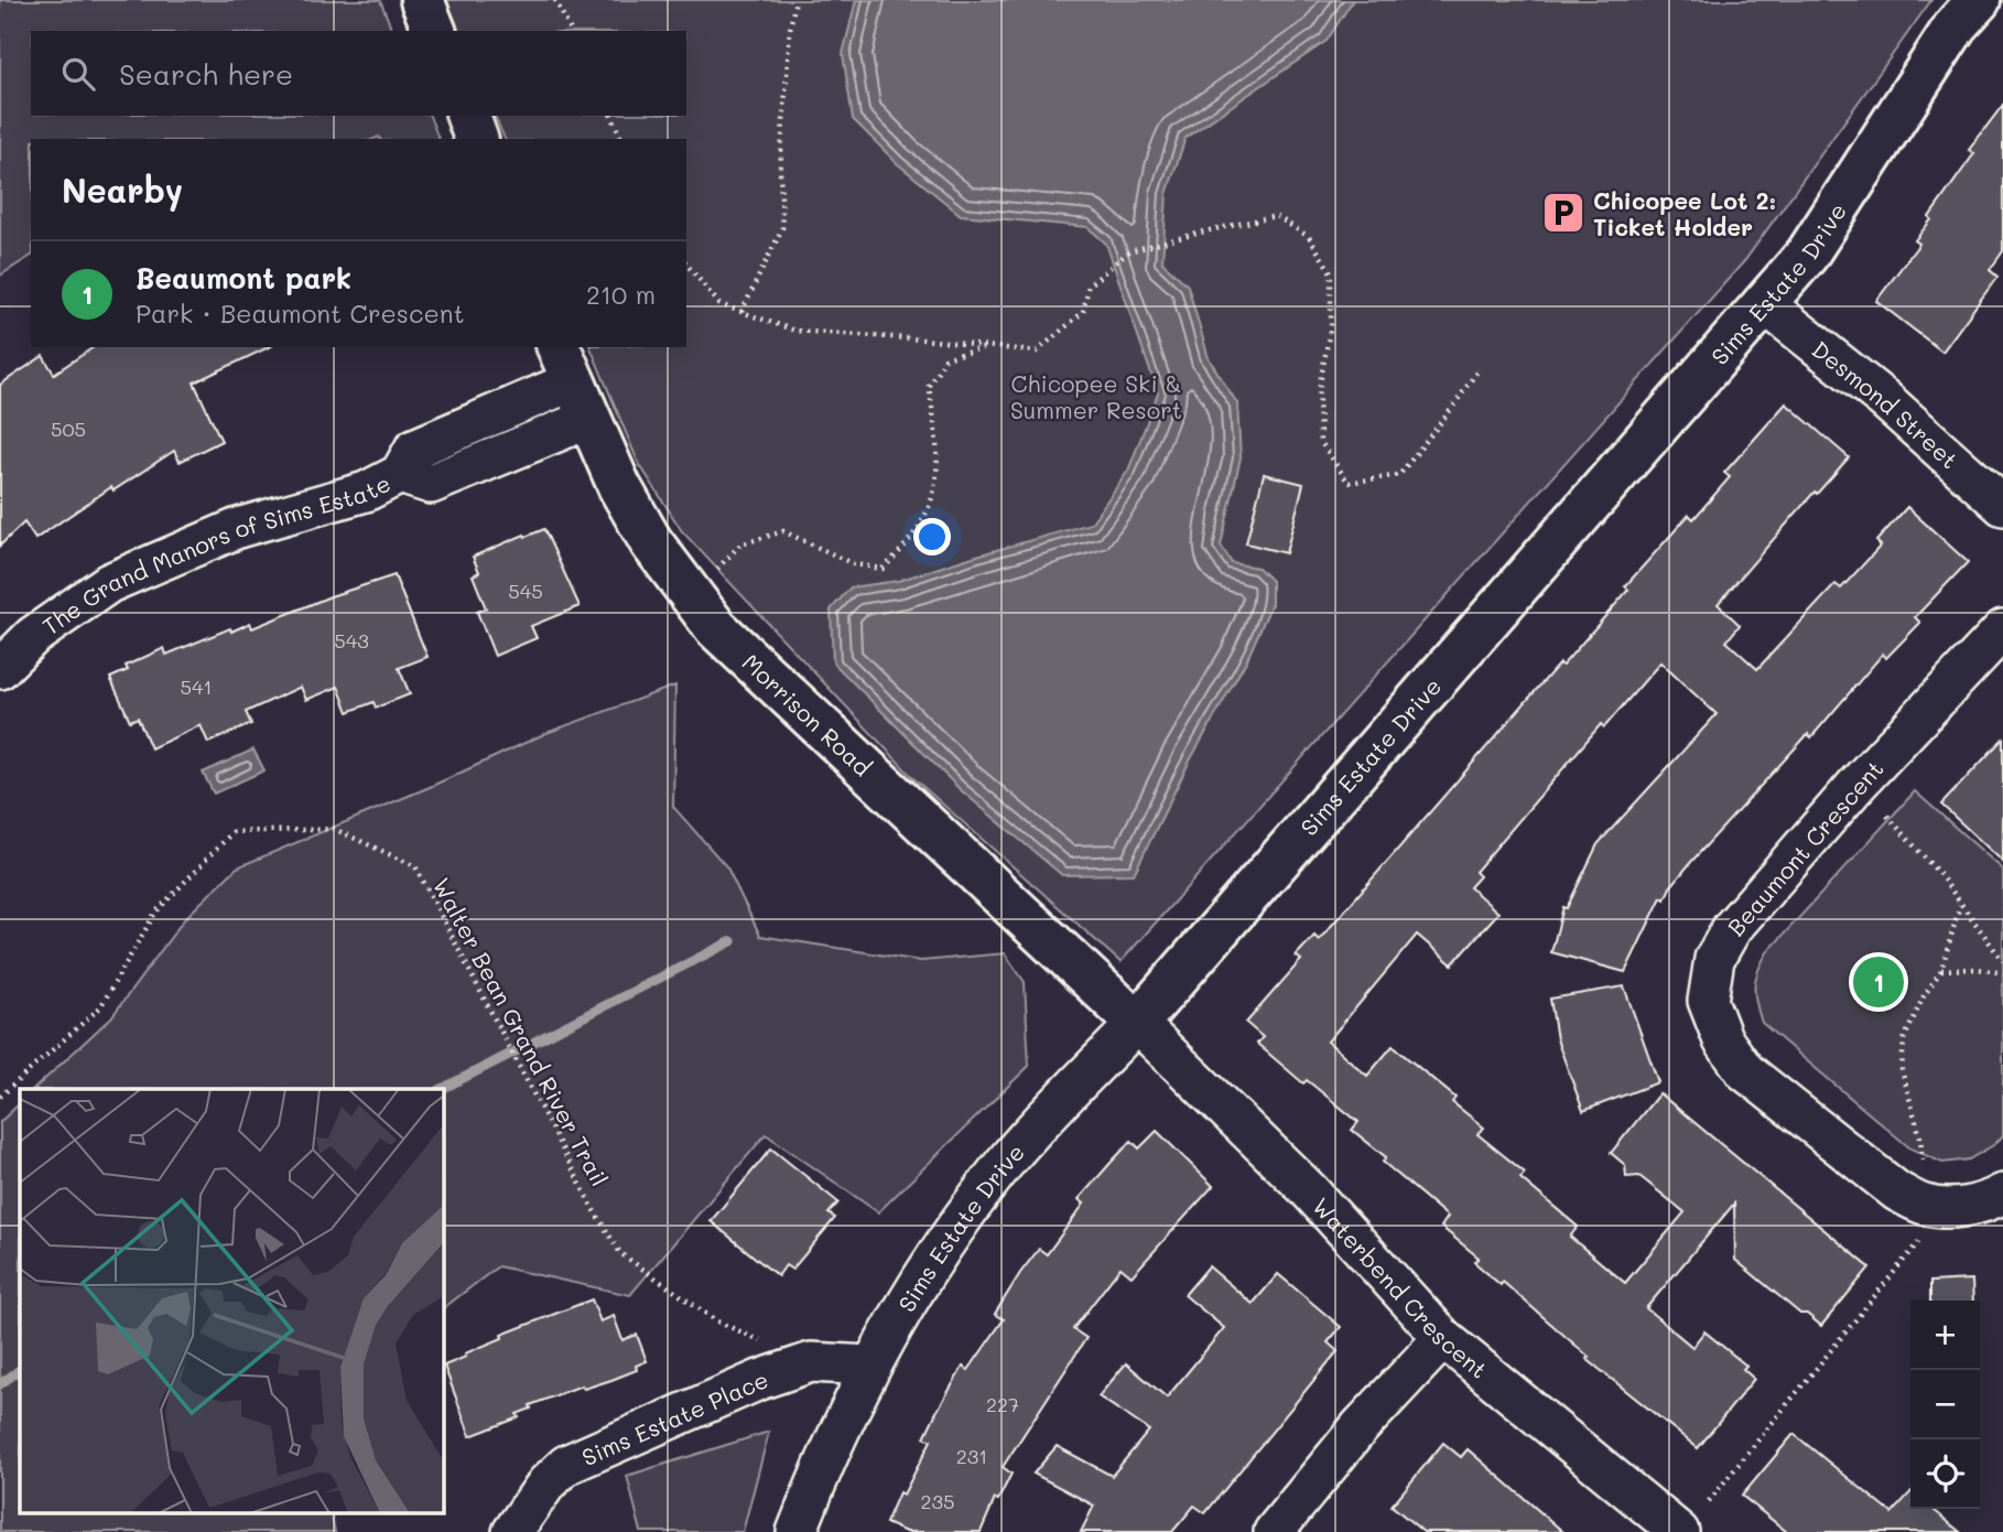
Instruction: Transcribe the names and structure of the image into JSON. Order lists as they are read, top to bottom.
{
  "streets": {
    "street": [
      "Sims Estate Drive",
      "Desmond Street",
      "The Grand Manors of Sims Estate",
      "Morrison Road",
      "Beaumont Crescent",
      "Waterbend Crescent",
      "Sims Estate Place"
    ],
    "path": ["Walter Bean Grand River Trail"]
  },
  "crossings": [
    ["Sims Estate Drive", "Desmond Street"],
    ["Sims Estate Drive", "Morrison Road"],
    ["Sims Estate Drive", "Waterbend Crescent"],
    ["Sims Estate Drive", "Sims Estate Place"],
    ["The Grand Manors of Sims Estate", "Morrison Road"],
    ["Morrison Road", "Waterbend Crescent"],
    ["Walter Bean Grand River Trail", "Sims Estate Place"]
  ],
  "parks": ["Chicopee Ski & Summer Resort"],
  "places": {
    "parking": ["Chicopee Lot 2: Ticket Holder"]
  },
  "house_numbers": [
    "505",
    "545",
    "543",
    "541",
    "227",
    "231",
    "235"
  ],
  "page": {
    "search": "Search here",
    "heading": "Nearby",
    "list": [
      {
        "mark": "1",
        "name": "Beaumont park",
        "note": "Park · Beaumont Crescent",
        "value": "210 m"
      }
    ],
    "pins": "1",
    "map_buttons": ["+", "−"]
  }
}
